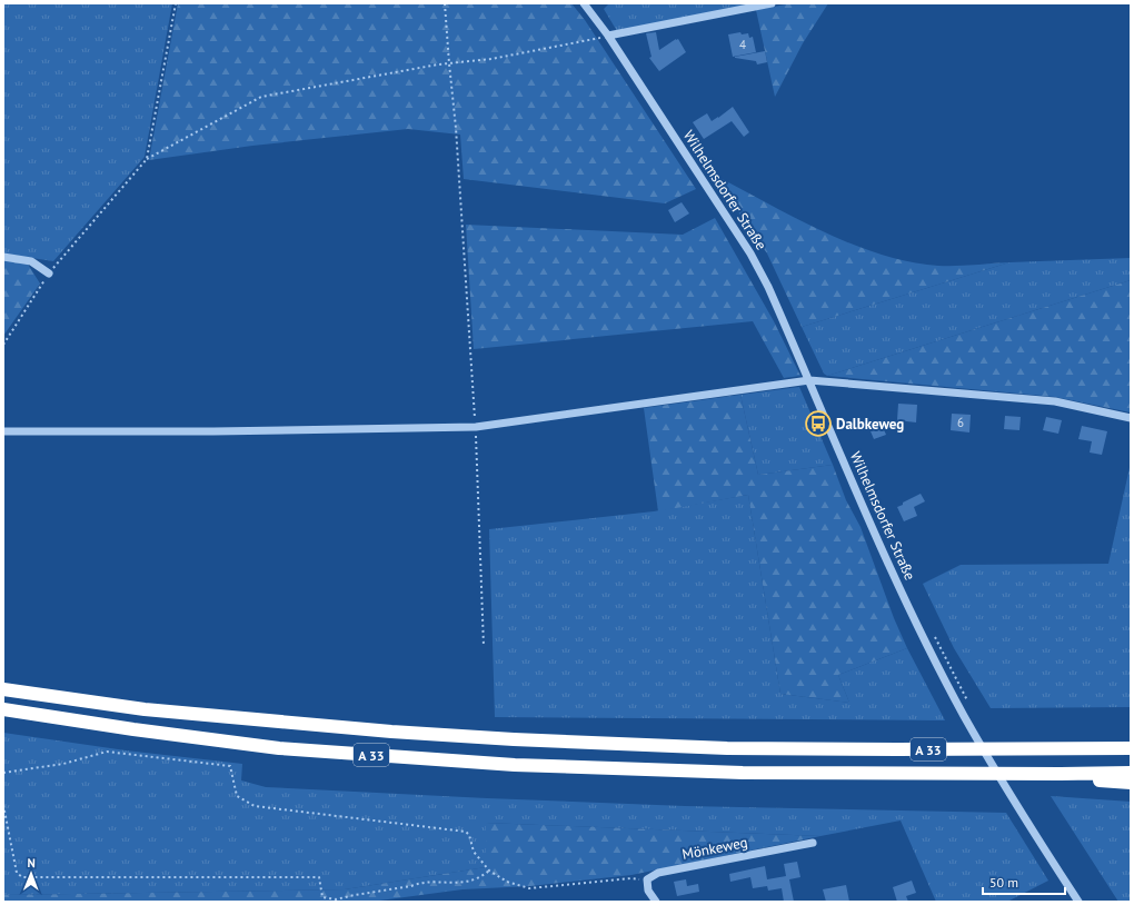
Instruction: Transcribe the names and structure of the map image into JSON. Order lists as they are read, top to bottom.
{
  "streets": {
    "highway": ["A 33"],
    "street": ["Wilhelmsdorfer Straße", "Mönkeweg"]
  },
  "places": {
    "bus stop": ["Dalbkeweg"]
  },
  "house_numbers": ["4", "6"],
  "scale_bar": "50 m",
  "north": "top"
}
